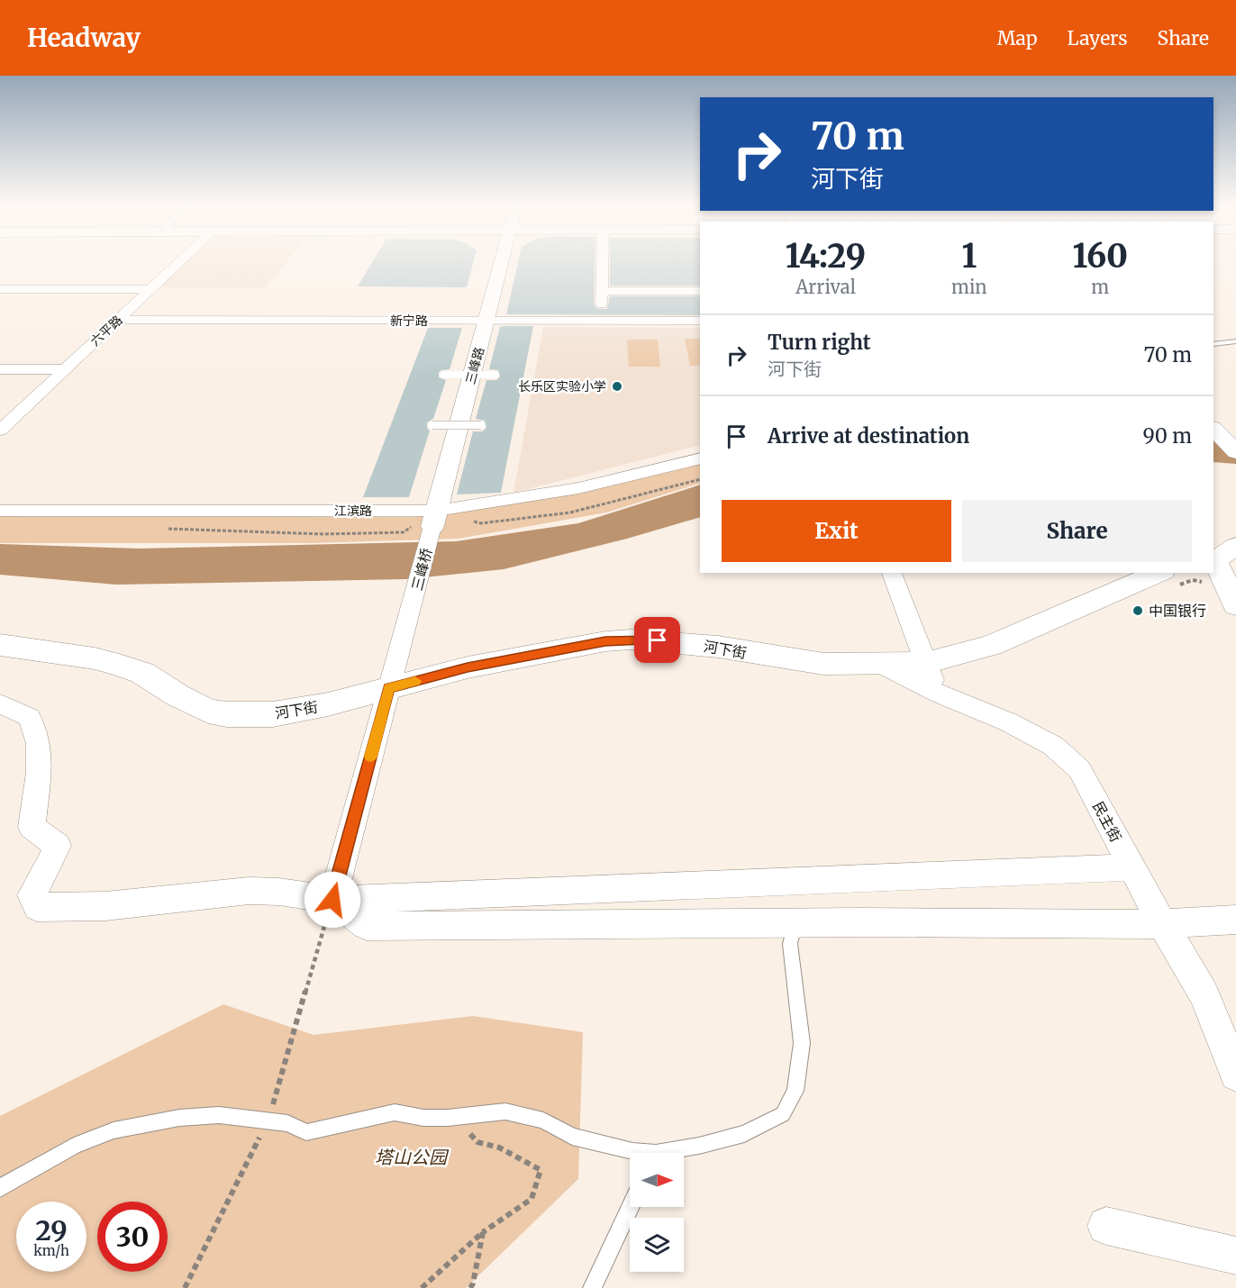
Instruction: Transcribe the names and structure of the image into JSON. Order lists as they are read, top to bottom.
{
  "streets": {
    "main road": ["三峰路", "河下街"],
    "street": [
      "新宁路",
      "六平路",
      "江滨路",
      "三峰桥",
      "民主街"
    ]
  },
  "crossings": [
    ["新宁路", "六平路"],
    ["新宁路", "三峰路"],
    ["三峰路", "江滨路"],
    ["三峰路", "三峰桥"],
    ["江滨路", "三峰桥"],
    ["三峰桥", "河下街"],
    ["河下街", "民主街"]
  ],
  "parks": ["塔山公园"],
  "places": ["长乐区实验小学", "中国银行"],
  "north": "right",
  "page": {
    "header": "Headway",
    "nav": ["Map", "Layers", "Share"],
    "turn": ["70 m", "河下街"],
    "eta": [
      "14:29",
      "Arrival",
      "1",
      "min",
      "160",
      "m"
    ],
    "list": [
      {
        "name": "Turn right",
        "note": "河下街",
        "value": "70 m"
      },
      {
        "name": "Arrive at destination",
        "value": "90 m"
      }
    ],
    "buttons": ["Exit", "Share"],
    "speed": "29 km/h",
    "limit": "30"
  }
}
